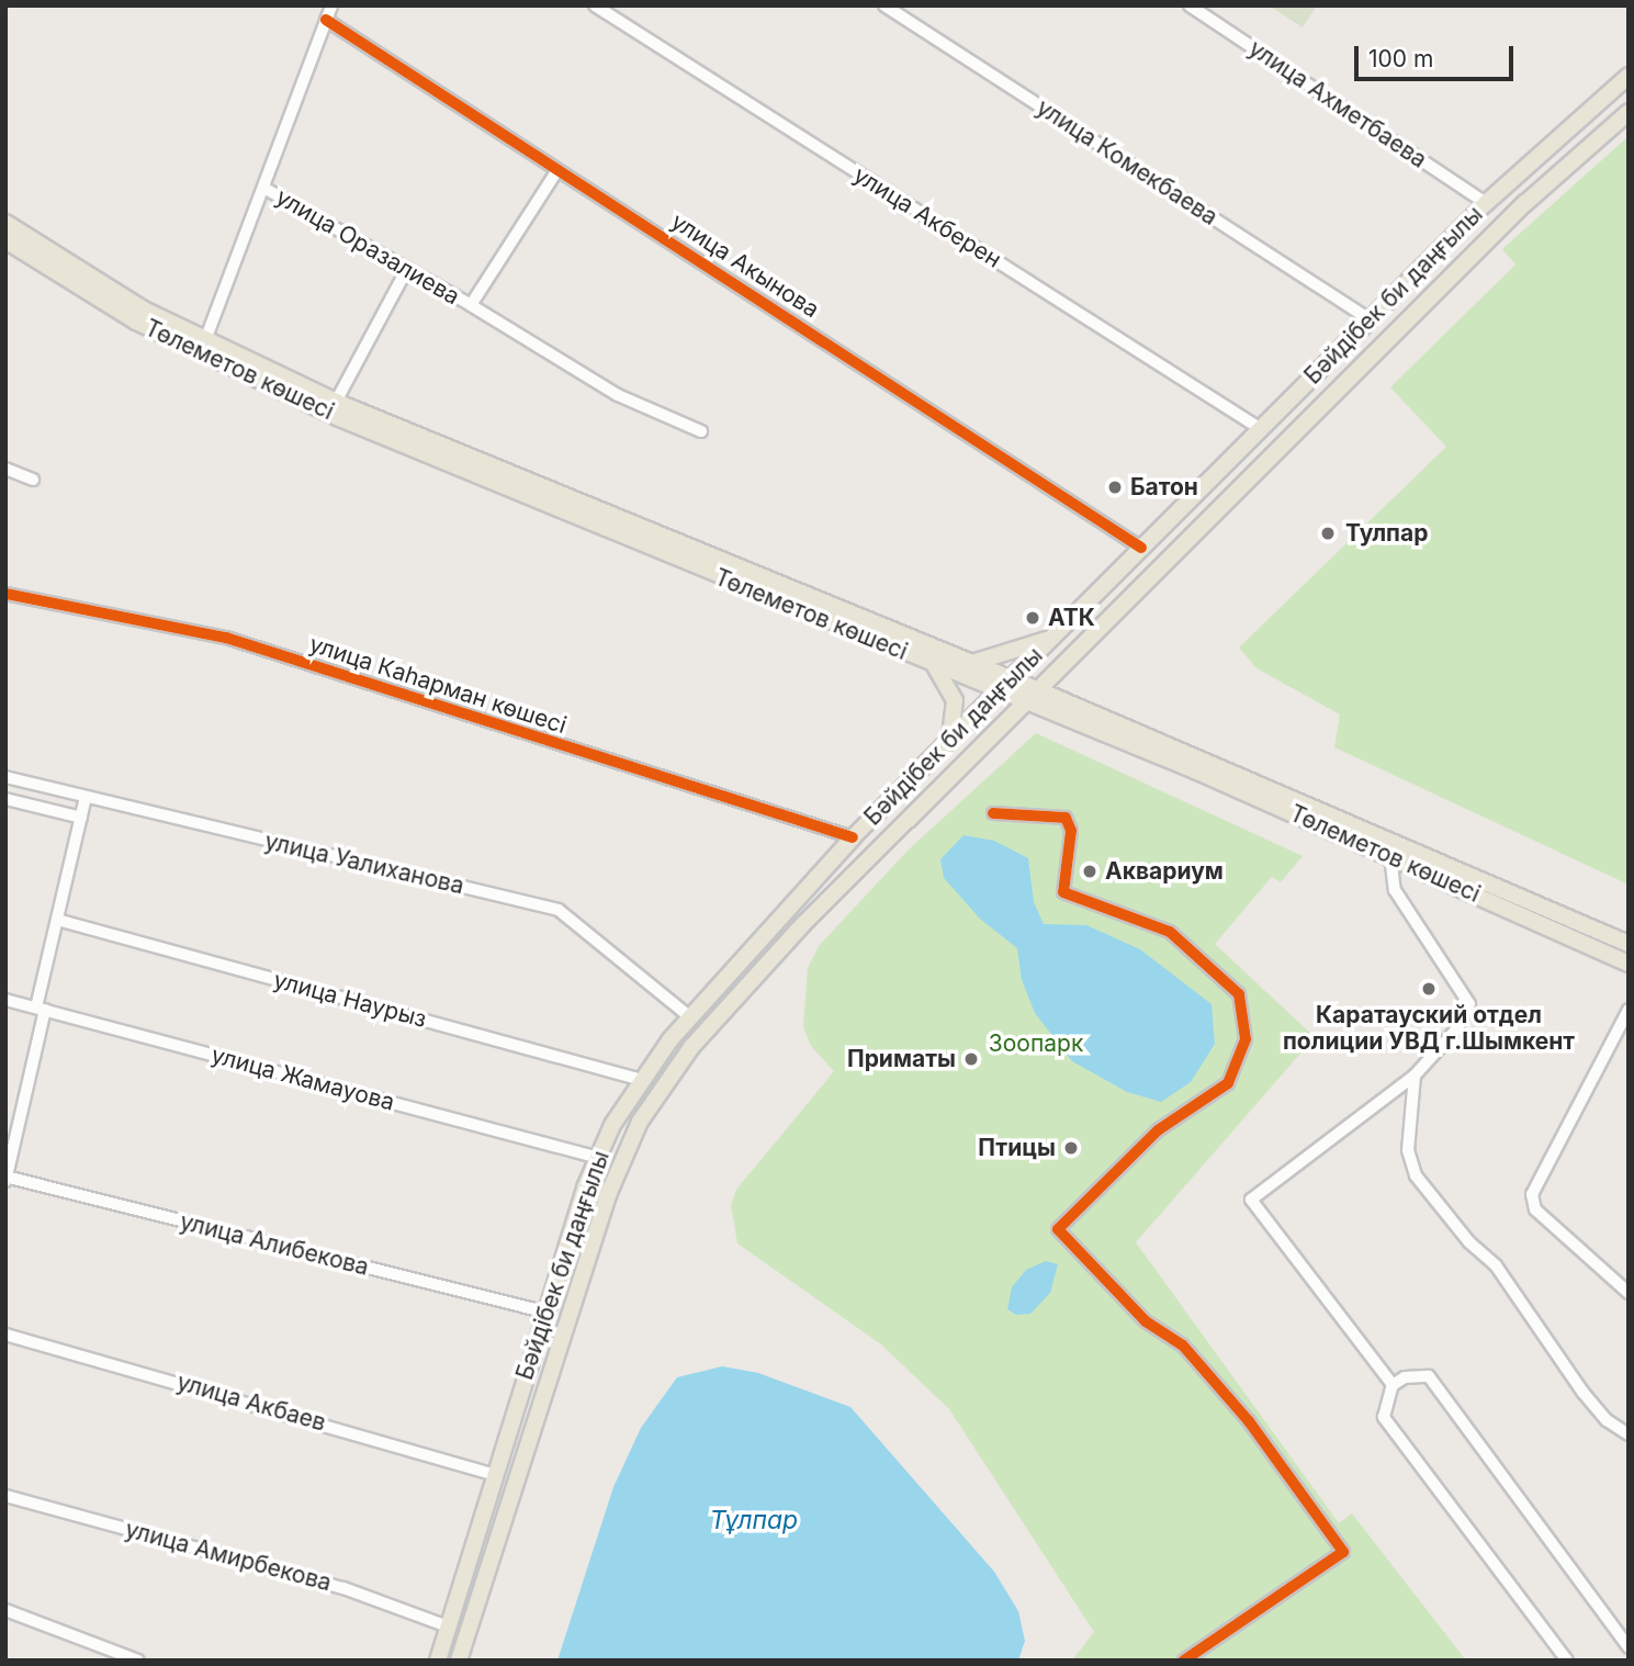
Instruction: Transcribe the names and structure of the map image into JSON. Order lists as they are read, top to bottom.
{
  "streets": {
    "main road": ["Бәйдібек би даңғылы", "Төлеметов көшесі"],
    "street": [
      "улица Ахметбаева",
      "улица Комекбаева",
      "улица Акберен",
      "улица Оразалиева",
      "улица Акынова",
      "улица Каһарман көшесі",
      "улица Уалиханова",
      "улица Наурыз",
      "улица Жамауова",
      "улица Алибекова",
      "улица Акбаев",
      "улица Амирбекова"
    ]
  },
  "crossings": [
    ["улица Ахметбаева", "Бәйдібек би даңғылы"],
    ["улица Комекбаева", "Бәйдібек би даңғылы"],
    ["улица Акберен", "Бәйдібек би даңғылы"],
    ["улица Оразалиева", "улица Акынова"],
    ["улица Акынова", "Бәйдібек би даңғылы"],
    ["Бәйдібек би даңғылы", "Төлеметов көшесі"],
    ["Бәйдібек би даңғылы", "улица Каһарман көшесі"],
    ["Бәйдібек би даңғылы", "улица Уалиханова"],
    ["Бәйдібек би даңғылы", "улица Наурыз"],
    ["Бәйдібек би даңғылы", "улица Жамауова"],
    ["Бәйдібек би даңғылы", "улица Алибекова"],
    ["Бәйдібек би даңғылы", "улица Акбаев"],
    ["Бәйдібек би даңғылы", "улица Амирбекова"]
  ],
  "water": ["Тұлпар"],
  "parks": ["Зоопарк"],
  "places": [
    "Батон",
    "Тулпар",
    "АТК",
    "Аквариум",
    "Каратауский отдел полиции УВД г.Шымкент",
    "Приматы",
    "Птицы"
  ],
  "scale_bar": "100 m"
}
